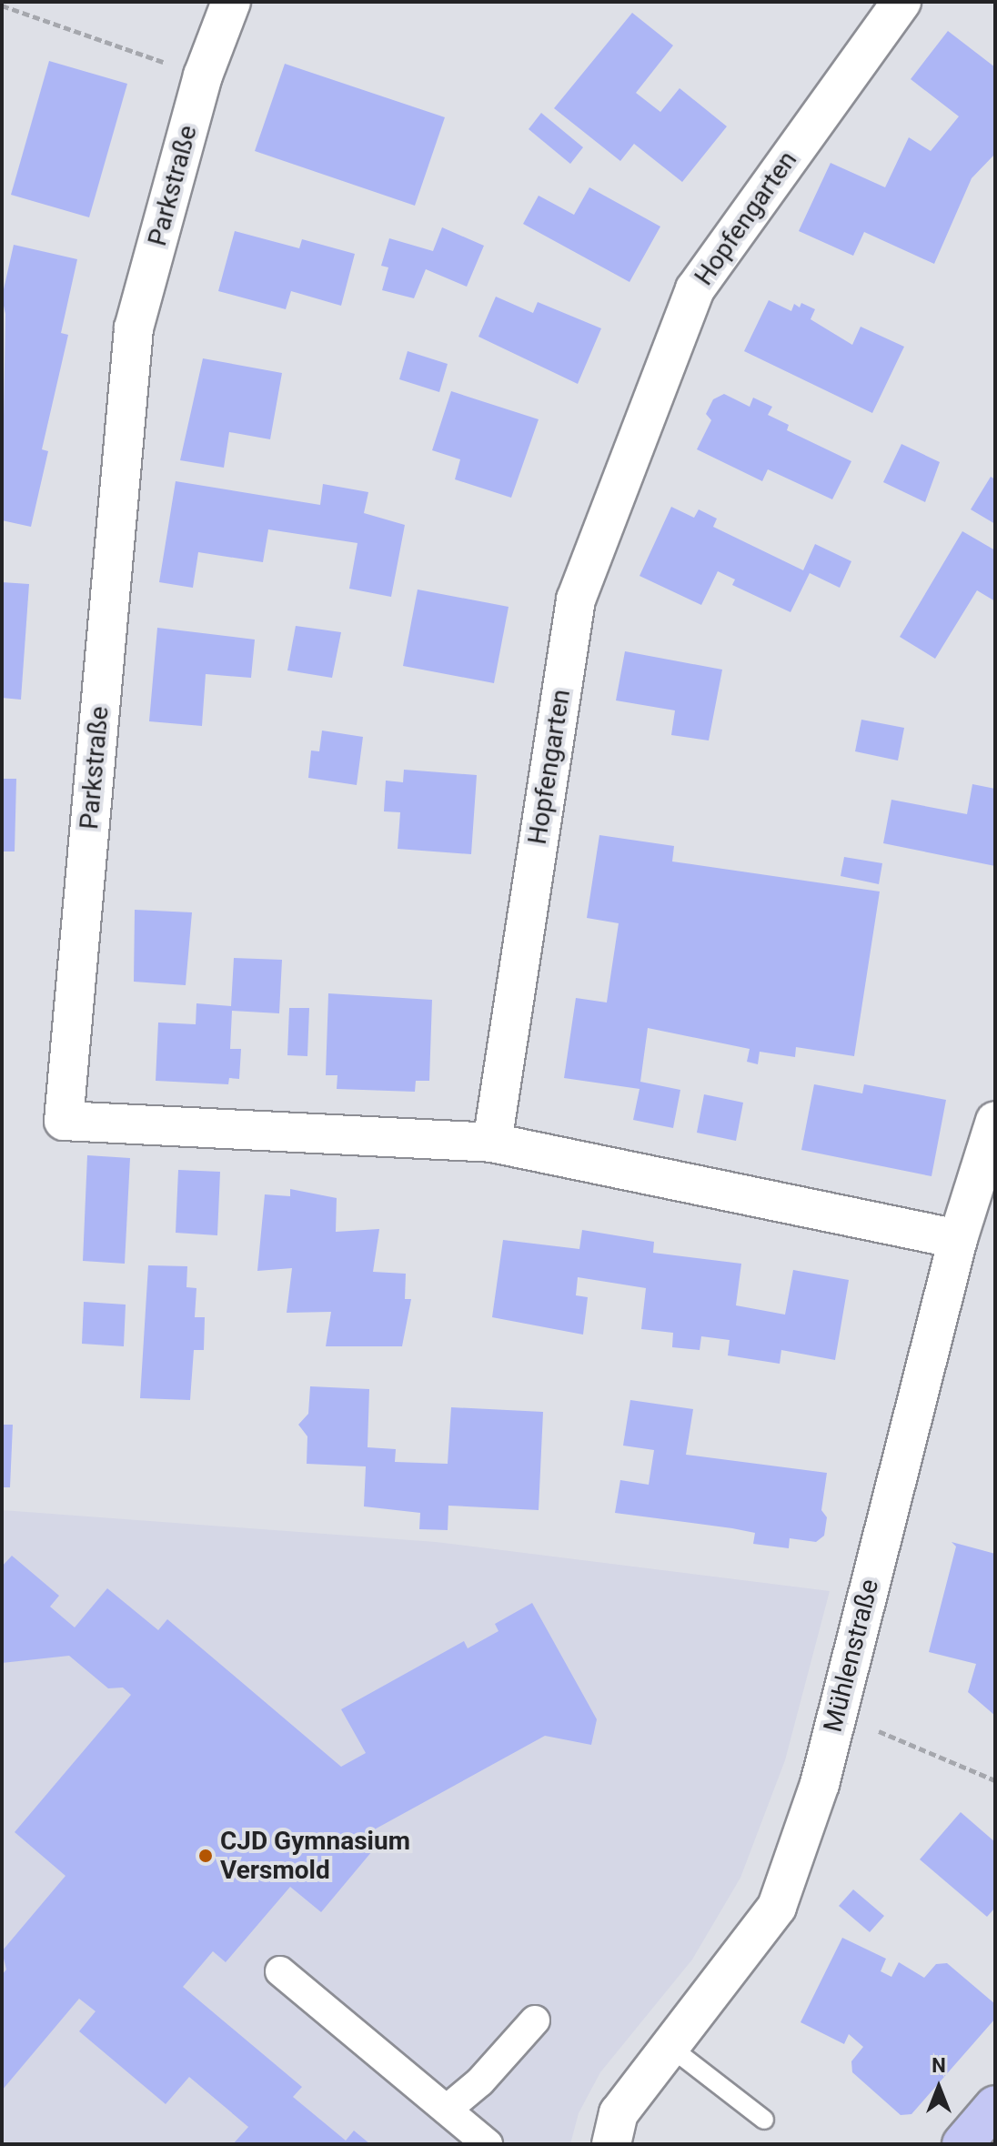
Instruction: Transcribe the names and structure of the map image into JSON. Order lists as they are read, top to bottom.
{
  "streets": {
    "street": ["Parkstraße", "Hopfengarten", "Mühlenstraße"]
  },
  "crossings": [
    ["Parkstraße", "Hopfengarten"]
  ],
  "places": ["CJD Gymnasium Versmold"],
  "north": "top"
}
